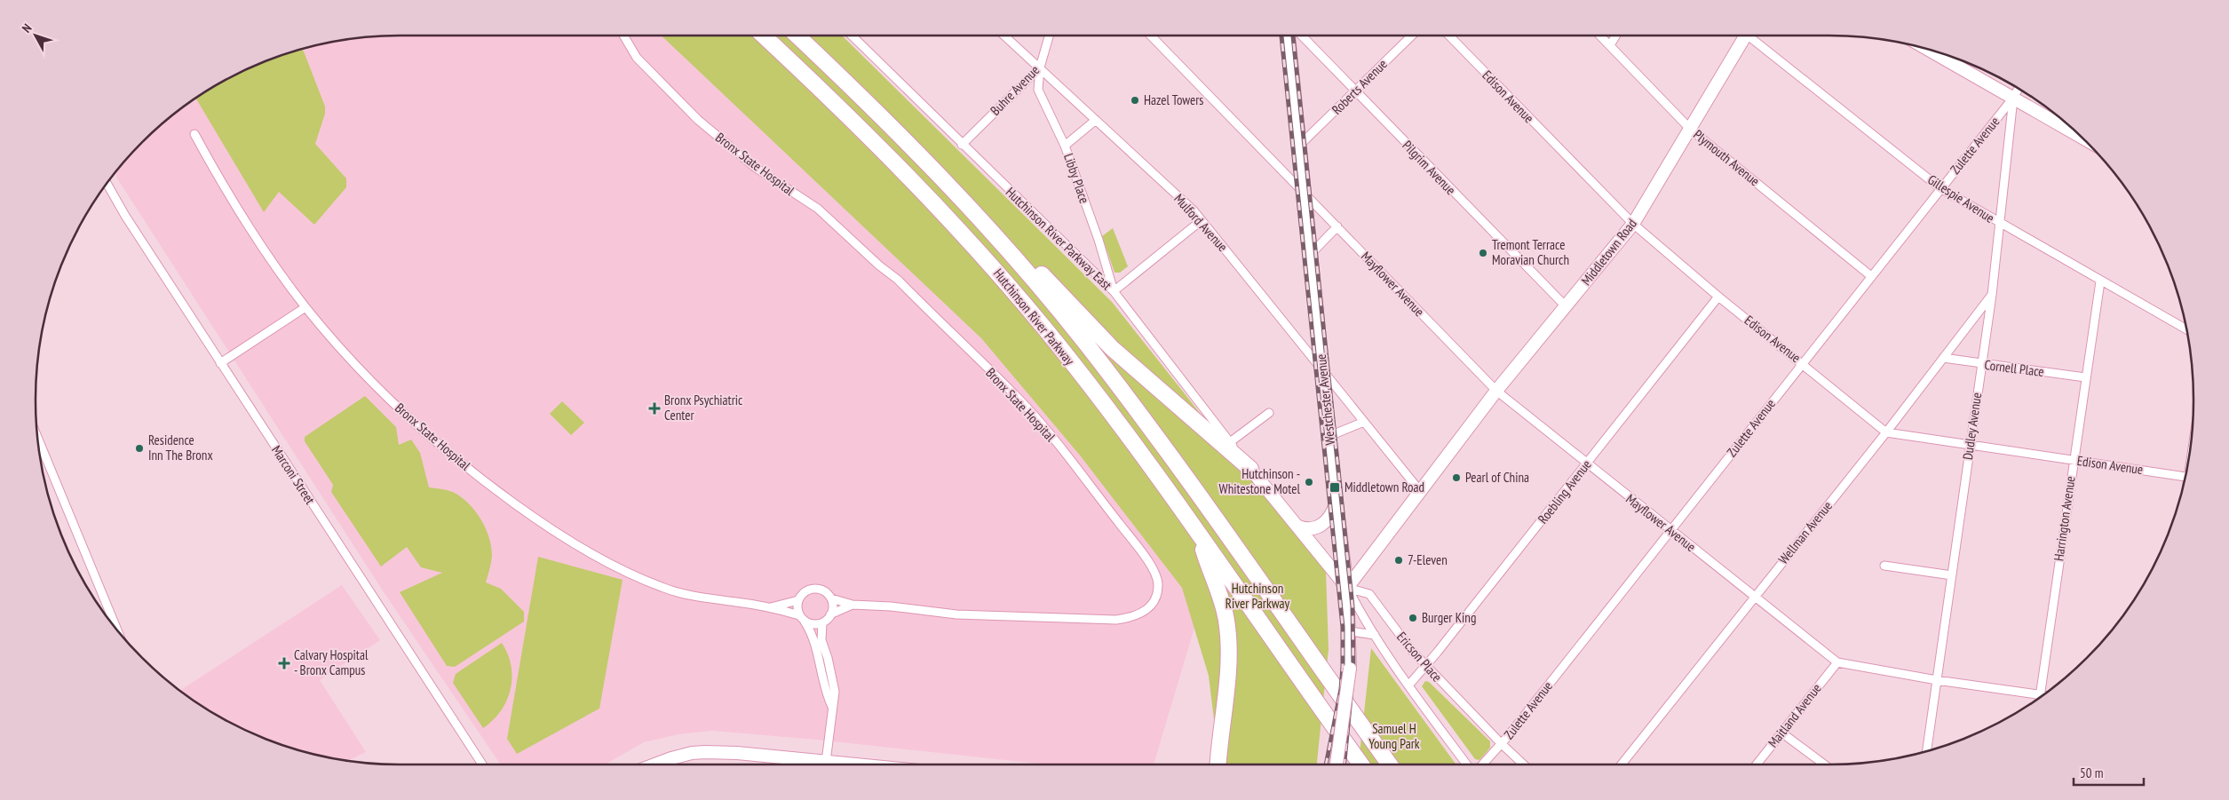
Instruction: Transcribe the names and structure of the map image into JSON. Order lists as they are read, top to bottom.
{
  "streets": {
    "highway": ["Hutchinson River Parkway"],
    "main road": ["Middletown Road", "Westchester Avenue"],
    "street": [
      "Roberts Avenue",
      "Buhre Avenue",
      "Edison Avenue",
      "Zulette Avenue",
      "Plymouth Avenue",
      "Bronx State Hospital",
      "Pilgrim Avenue",
      "Libby Place",
      "Gillespie Avenue",
      "Mulford Avenue",
      "Hutchinson River Parkway East",
      "Mayflower Avenue",
      "Cornell Place",
      "Dudley Avenue",
      "Marconi Street",
      "Roebling Avenue",
      "Harrington Avenue",
      "Wellman Avenue",
      "Ericson Place",
      "Maitland Avenue"
    ]
  },
  "crossings": [
    ["Roberts Avenue", "Pilgrim Avenue"],
    ["Roberts Avenue", "Westchester Avenue"],
    ["Buhre Avenue", "Libby Place"],
    ["Buhre Avenue", "Mulford Avenue"],
    ["Buhre Avenue", "Hutchinson River Parkway East"],
    ["Edison Avenue", "Zulette Avenue"],
    ["Edison Avenue", "Middletown Road"],
    ["Edison Avenue", "Dudley Avenue"],
    ["Edison Avenue", "Roebling Avenue"],
    ["Edison Avenue", "Harrington Avenue"],
    ["Edison Avenue", "Wellman Avenue"],
    ["Zulette Avenue", "Plymouth Avenue"],
    ["Zulette Avenue", "Gillespie Avenue"],
    ["Zulette Avenue", "Mayflower Avenue"],
    ["Zulette Avenue", "Dudley Avenue"],
    ["Zulette Avenue", "Ericson Place"],
    ["Plymouth Avenue", "Middletown Road"],
    ["Pilgrim Avenue", "Middletown Road"],
    ["Libby Place", "Mulford Avenue"],
    ["Libby Place", "Hutchinson River Parkway East"],
    ["Gillespie Avenue", "Dudley Avenue"],
    ["Gillespie Avenue", "Harrington Avenue"],
    ["Mulford Avenue", "Middletown Road"],
    ["Mulford Avenue", "Westchester Avenue"],
    ["Middletown Road", "Mayflower Avenue"],
    ["Middletown Road", "Westchester Avenue"],
    ["Middletown Road", "Ericson Place"],
    ["Mayflower Avenue", "Westchester Avenue"],
    ["Mayflower Avenue", "Dudley Avenue"],
    ["Mayflower Avenue", "Roebling Avenue"],
    ["Mayflower Avenue", "Wellman Avenue"],
    ["Mayflower Avenue", "Maitland Avenue"],
    ["Cornell Place", "Dudley Avenue"],
    ["Cornell Place", "Harrington Avenue"],
    ["Cornell Place", "Wellman Avenue"],
    ["Westchester Avenue", "Ericson Place"],
    ["Dudley Avenue", "Wellman Avenue"],
    ["Roebling Avenue", "Ericson Place"]
  ],
  "parks": ["Hutchinson River Parkway", "Samuel H Young Park"],
  "places": {
    "other": [
      "Hazel Towers",
      "Tremont Terrace Moravian Church",
      "Residence Inn The Bronx",
      "Pearl of China",
      "Hutchinson - Whitestone Motel",
      "7-Eleven",
      "Burger King"
    ],
    "health": ["Bronx Psychiatric Center", "Calvary Hospital - Bronx Campus"],
    "transit": ["Middletown Road"]
  },
  "scale_bar": "50 m",
  "north": "top left"
}
